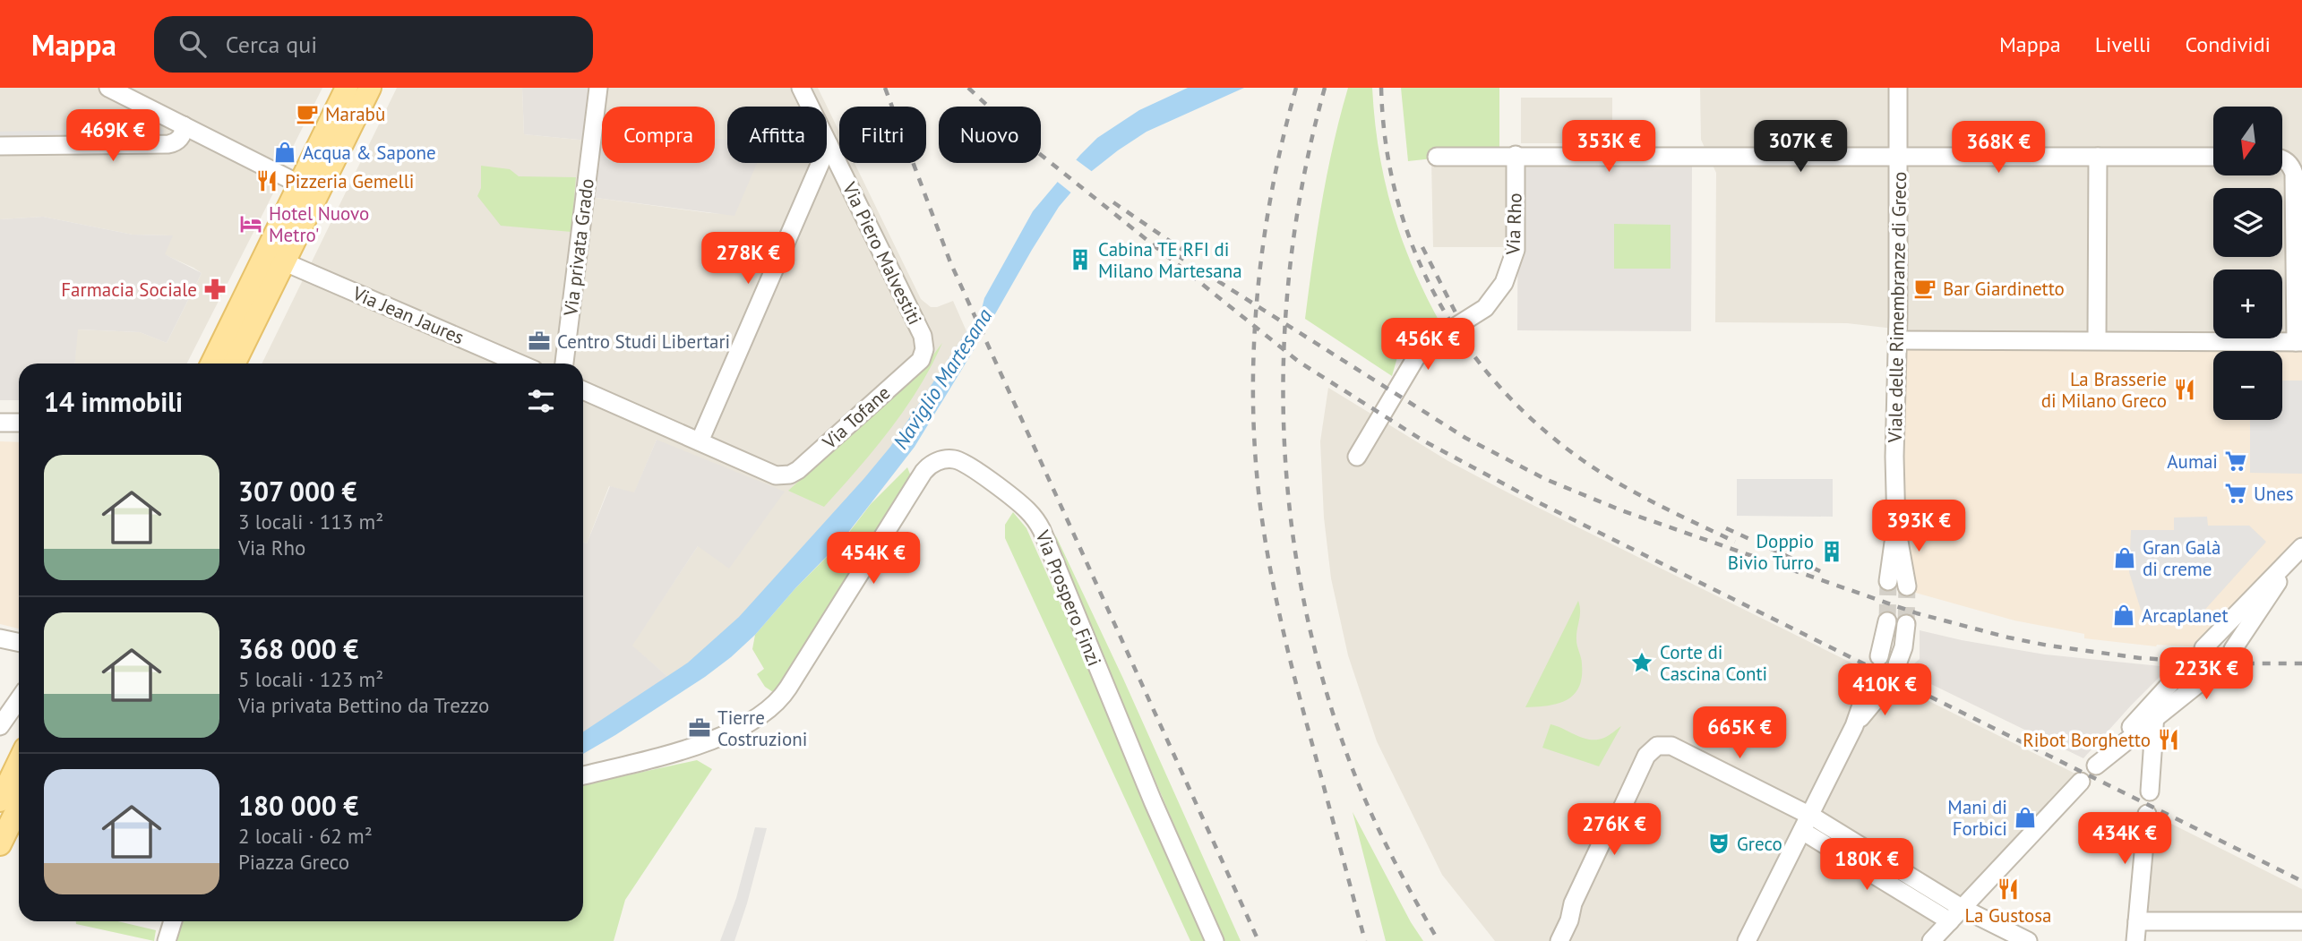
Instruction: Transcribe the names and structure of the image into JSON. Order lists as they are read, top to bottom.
{
  "streets": {
    "street": [
      "Via Rho",
      "Via privata Grado",
      "Via Piero Malvestiti",
      "Viale delle Rimembranze di Greco",
      "Via Jean Jaures",
      "Via Tofane",
      "Via Prospero Finzi"
    ]
  },
  "crossings": [
    ["Via Piero Malvestiti", "Via Tofane"]
  ],
  "water": ["Naviglio Martesana"],
  "places": {
    "cafe": ["Marabù", "Bar Giardinetto"],
    "shop": [
      "Acqua & Sapone",
      "Gran Galà di creme",
      "Arcaplanet",
      "Mani di Forbici"
    ],
    "restaurant": [
      "Pizzeria Gemelli",
      "La Brasserie di Milano Greco",
      "Ribot Borghetto",
      "La Gustosa"
    ],
    "hotel": ["Hotel Nuovo Metro'"],
    "building": ["Cabina TE RFI di Milano Martesana", "Doppio Bivio Turro"],
    "pharmacy": ["Farmacia Sociale"],
    "office": ["Centro Studi Libertari", "Tierre Costruzioni"],
    "supermarket": ["Aumai", "Unes"],
    "place": ["Corte di Cascina Conti"],
    "theatre": ["Greco"]
  },
  "north": "bottom",
  "page": {
    "header": "Mappa",
    "search": "Cerca qui",
    "nav": ["Mappa", "Livelli", "Condividi"],
    "map_buttons": ["+", "−"],
    "chip": [
      "Compra",
      "Affitta",
      "Filtri",
      "Nuovo"
    ],
    "price": [
      "469K €",
      "353K €",
      "307K €",
      "368K €",
      "278K €",
      "456K €",
      "393K €",
      "454K €",
      "223K €",
      "410K €",
      "665K €",
      "276K €",
      "434K €",
      "180K €"
    ],
    "heading": "14 immobili",
    "list": [
      {
        "name": "307 000 €",
        "note": "3 locali · 113 m² · Via Rho"
      },
      {
        "name": "368 000 €",
        "note": "5 locali · 123 m² · Via privata Bettino da Trezzo"
      },
      {
        "name": "180 000 €",
        "note": "2 locali · 62 m² · Piazza Greco"
      }
    ]
  }
}
